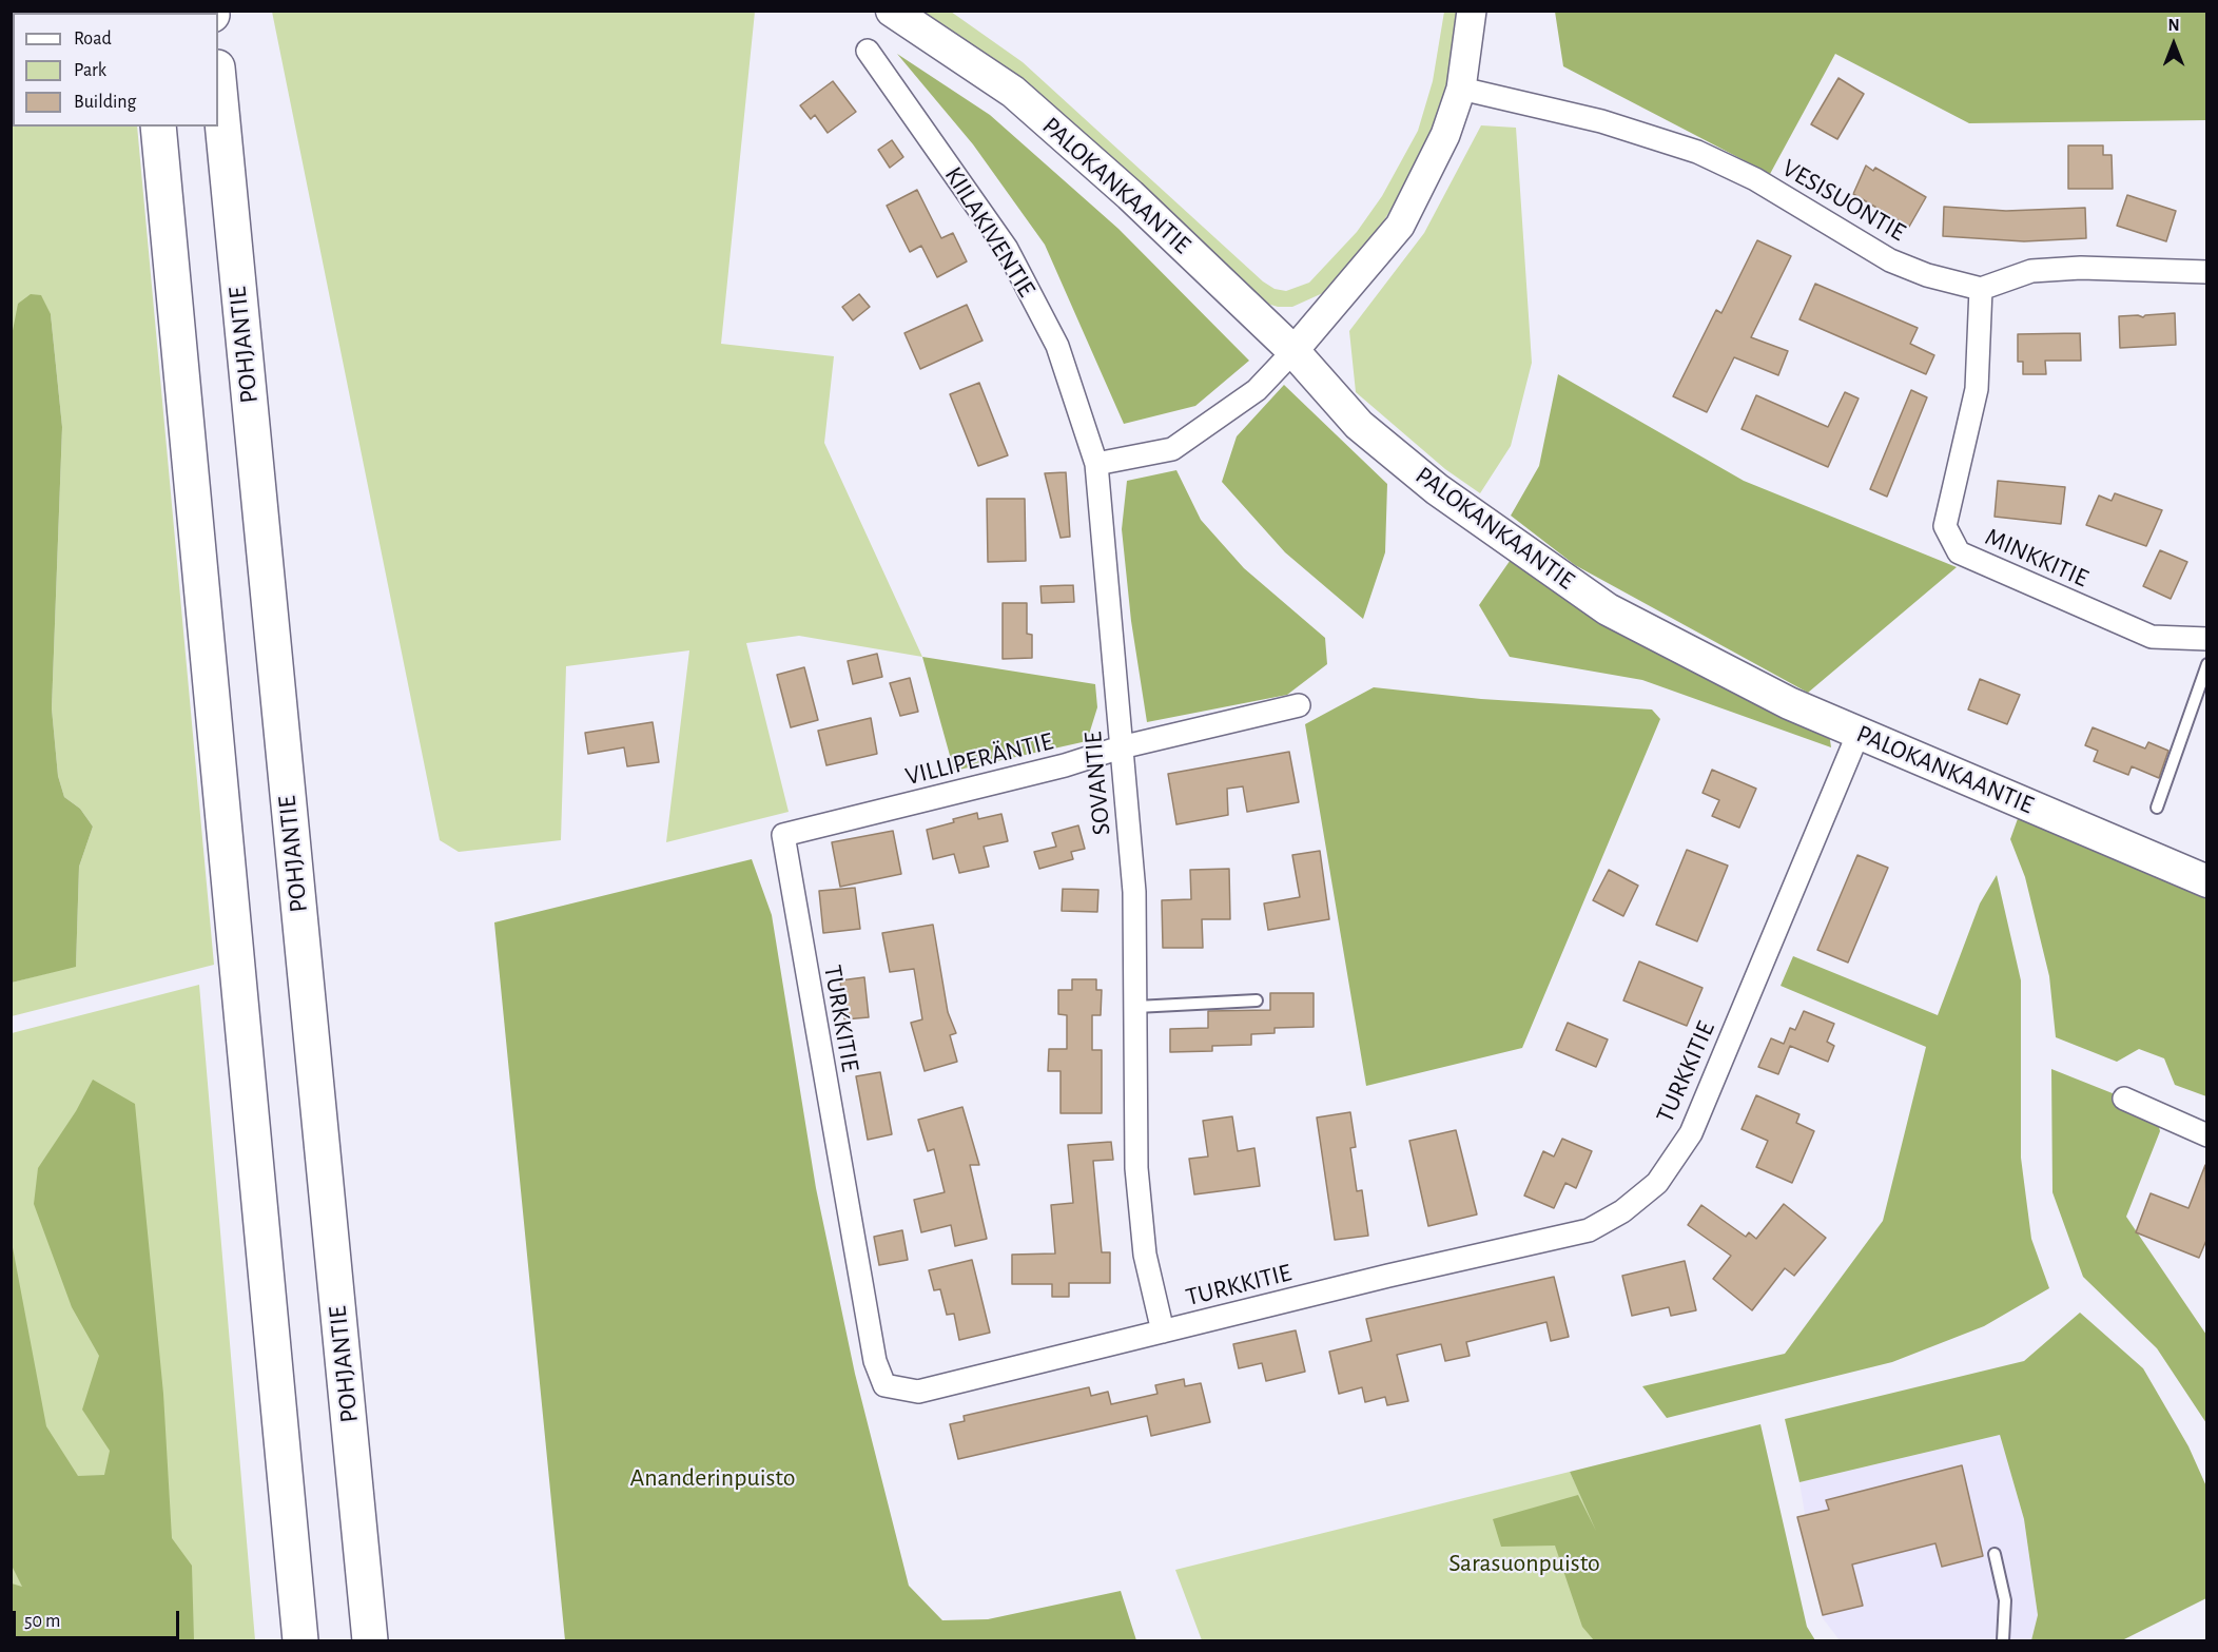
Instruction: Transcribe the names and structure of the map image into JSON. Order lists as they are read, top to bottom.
{
  "streets": {
    "highway": ["POHJANTIE"],
    "main road": ["PALOKANKAANTIE"],
    "street": [
      "VESISUONTIE",
      "KIILAKIVENTIE",
      "MINKKITIE",
      "VILLIPERÄNTIE",
      "SOVANTIE",
      "TURKKITIE"
    ]
  },
  "crossings": [
    ["PALOKANKAANTIE", "TURKKITIE"],
    ["VESISUONTIE", "MINKKITIE"],
    ["KIILAKIVENTIE", "SOVANTIE"],
    ["VILLIPERÄNTIE", "SOVANTIE"],
    ["VILLIPERÄNTIE", "TURKKITIE"],
    ["SOVANTIE", "TURKKITIE"]
  ],
  "parks": ["Ananderinpuisto", "Sarasuonpuisto"],
  "legend": ["Road", "Park", "Building"],
  "scale_bar": "50 m",
  "north": "top"
}
